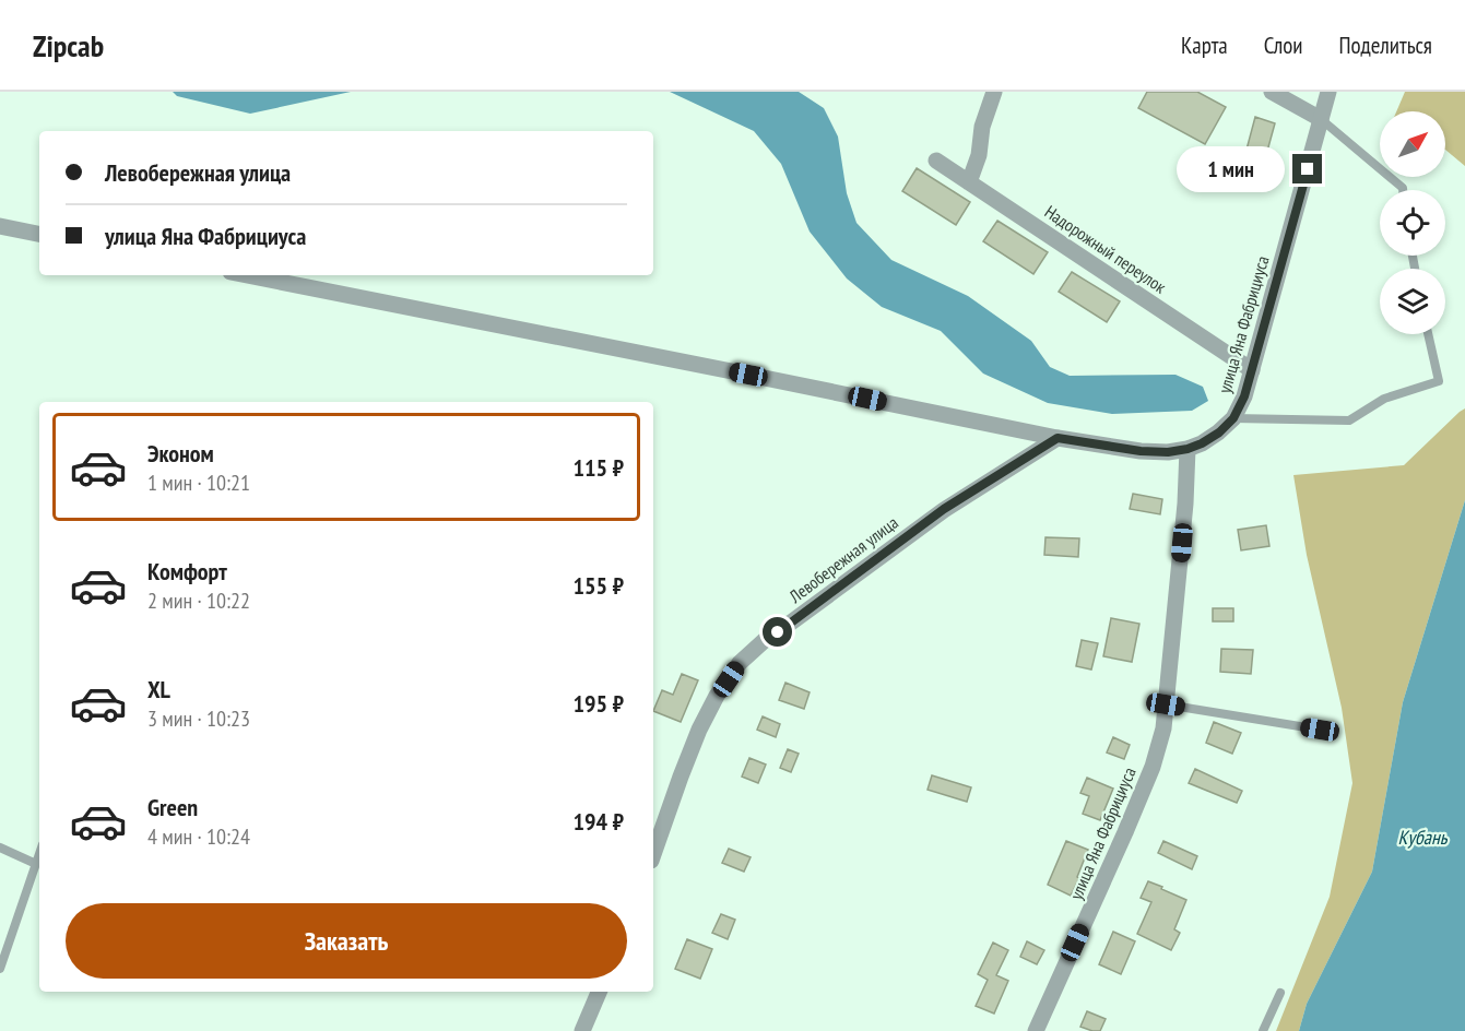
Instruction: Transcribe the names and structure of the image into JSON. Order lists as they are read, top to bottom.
{
  "streets": {
    "street": ["Надорожный переулок", "улица Яна Фабрициуса", "Левобережная улица"]
  },
  "crossings": [
    ["Надорожный переулок", "улица Яна Фабрициуса"]
  ],
  "water": ["Кубань"],
  "north": "top right",
  "page": {
    "header": "Zipcab",
    "nav": ["Карта", "Слои", "Поделиться"],
    "banner": ["Левобережная улица", "улица Яна Фабрициуса"],
    "bubble": "1 мин",
    "list": [
      {
        "name": "Эконом",
        "note": "1 мин · 10:21",
        "value": "115 ₽"
      },
      {
        "name": "Комфорт",
        "note": "2 мин · 10:22",
        "value": "155 ₽"
      },
      {
        "name": "XL",
        "note": "3 мин · 10:23",
        "value": "195 ₽"
      },
      {
        "name": "Green",
        "note": "4 мин · 10:24",
        "value": "194 ₽"
      }
    ],
    "buttons": "Заказать"
  }
}
